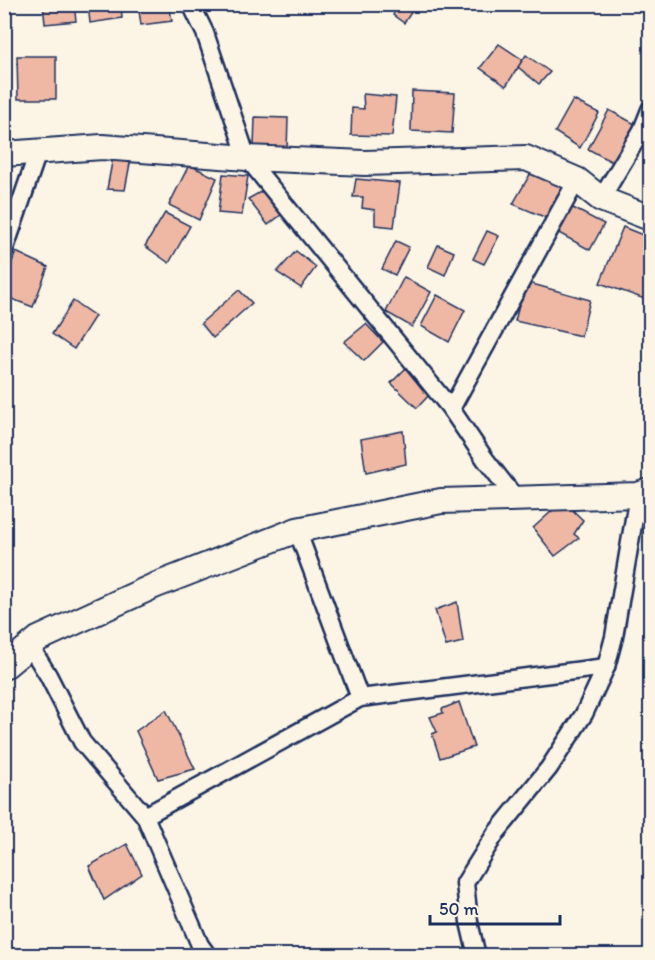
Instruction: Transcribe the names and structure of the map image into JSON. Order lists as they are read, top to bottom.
{
  "scale_bar": "50 m"
}
